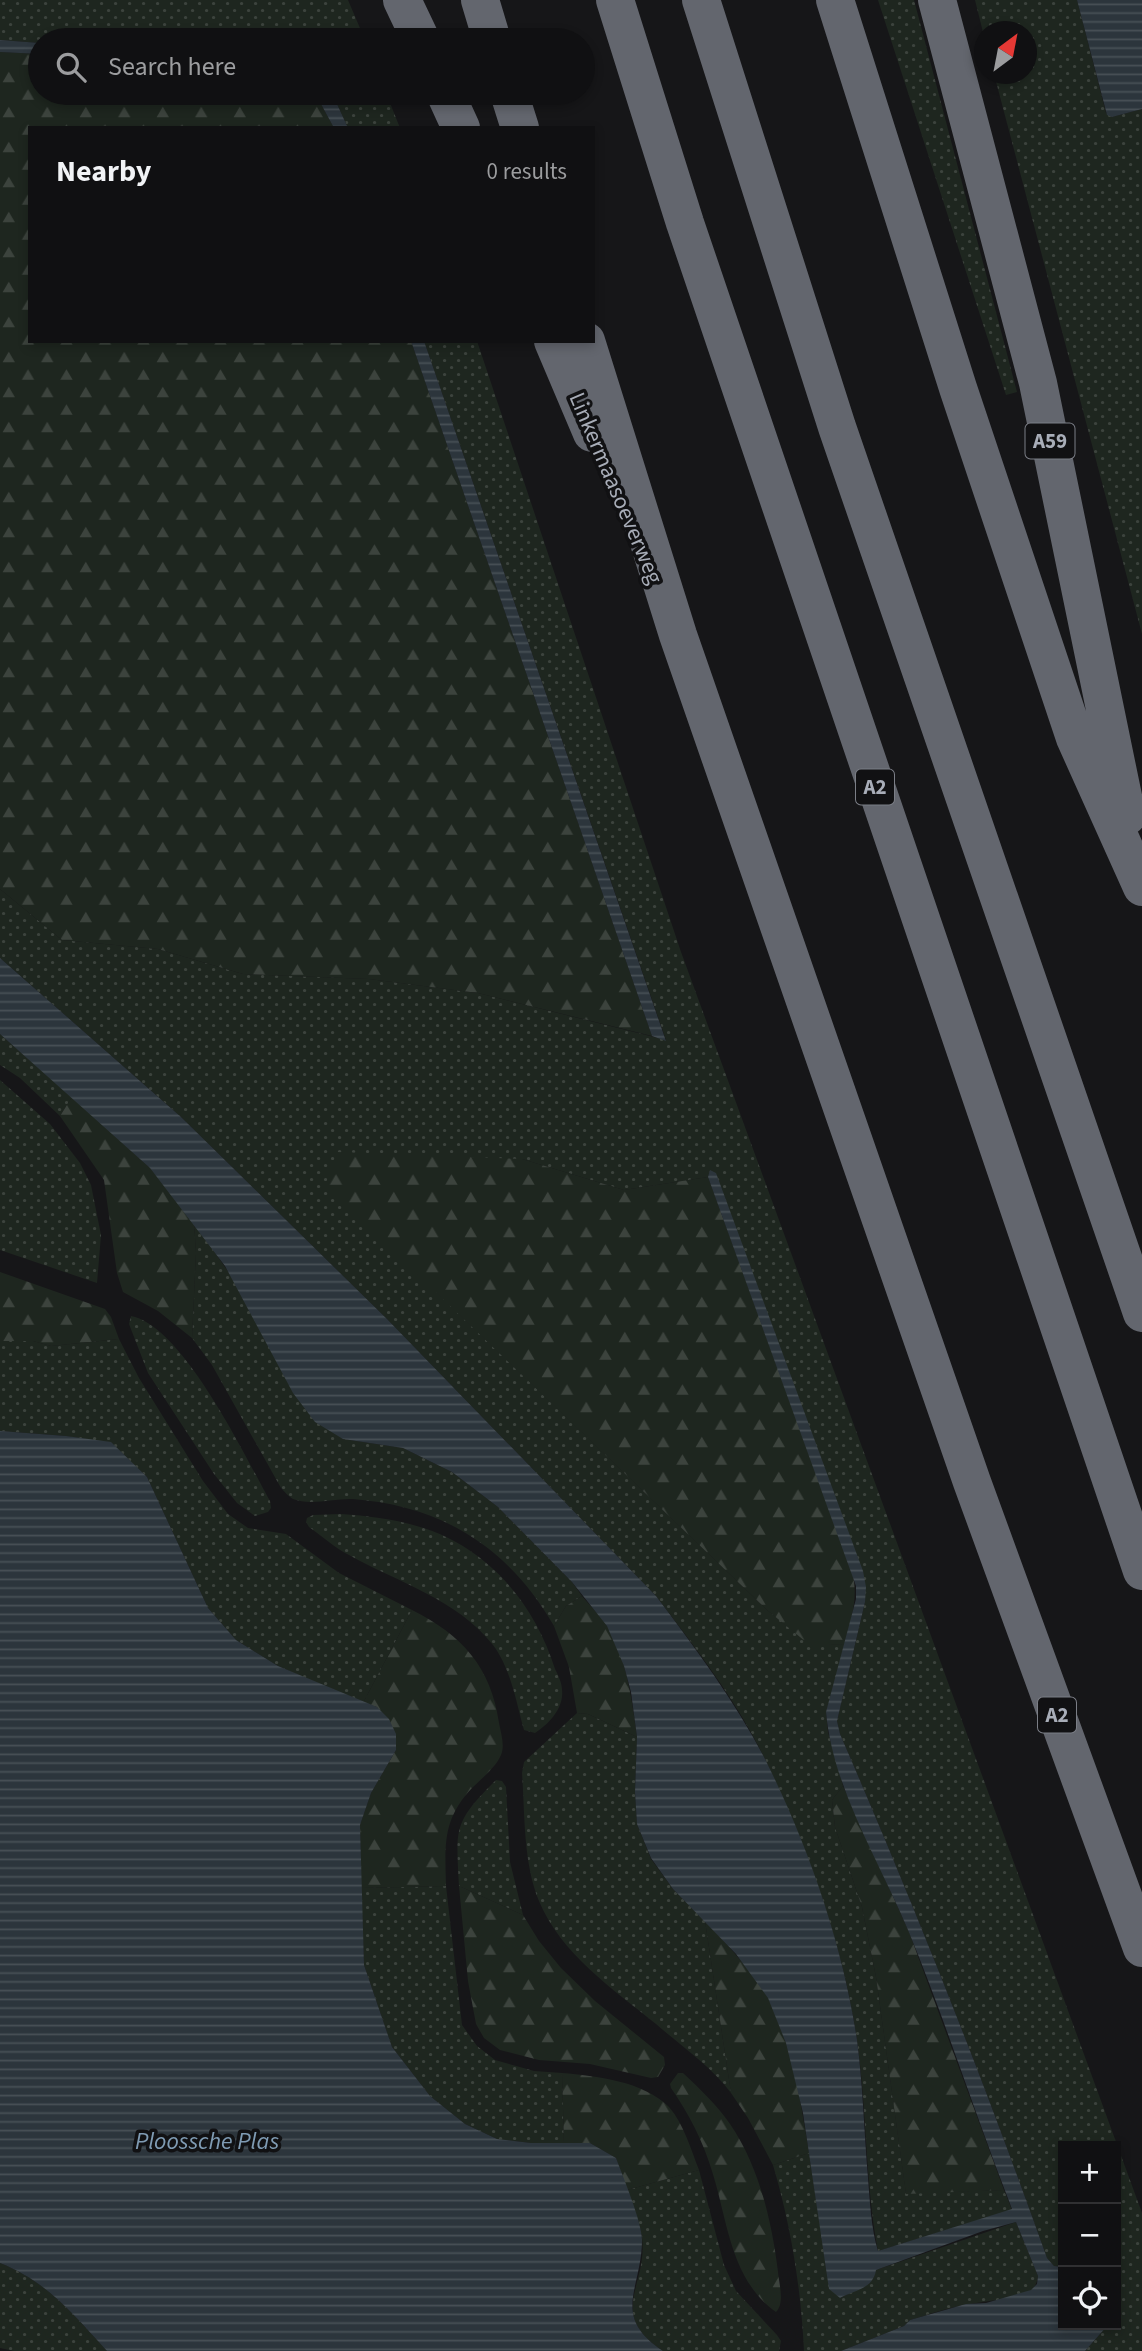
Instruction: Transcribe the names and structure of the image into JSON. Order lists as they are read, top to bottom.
{
  "streets": {
    "highway": ["A59", "Linkermaasoeverweg", "A2"]
  },
  "crossings": [
    ["Linkermaasoeverweg", "A2"]
  ],
  "water": ["Ploossche Plas"],
  "north": "top right",
  "page": {
    "search": "Search here",
    "heading": ["Nearby", "0 results"],
    "map_buttons": ["+", "−"]
  }
}
